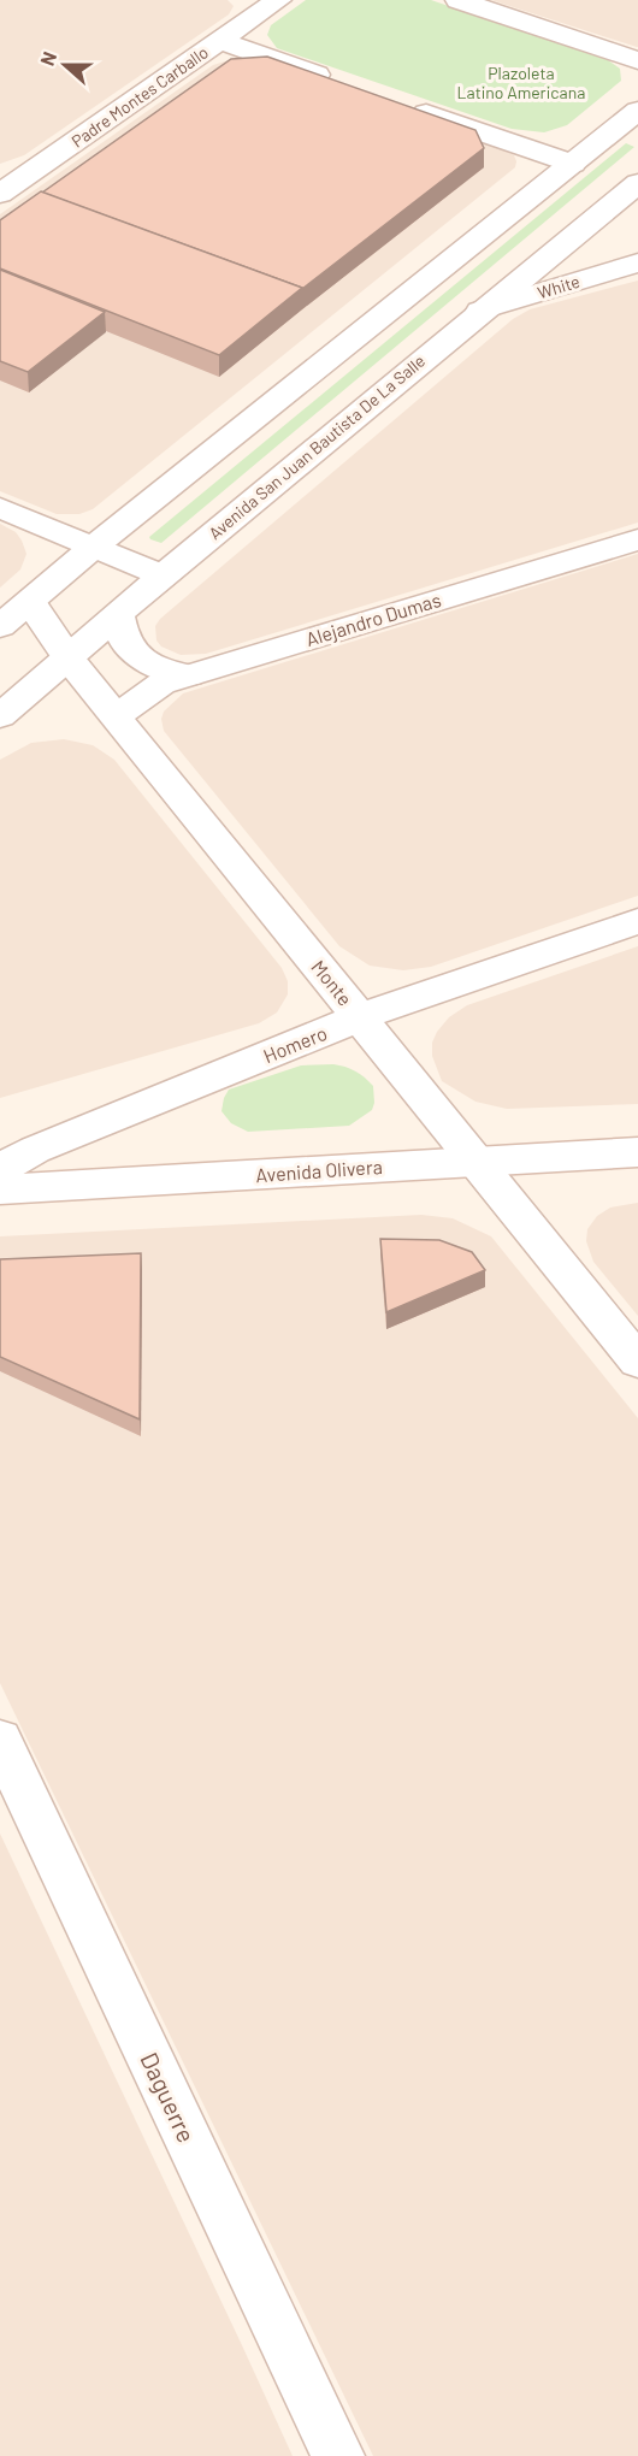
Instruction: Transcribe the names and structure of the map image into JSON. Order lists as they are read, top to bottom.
{
  "streets": {
    "street": [
      "Padre Montes Carballo",
      "White",
      "Avenida San Juan Bautista De La Salle",
      "Alejandro Dumas",
      "Monte",
      "Homero",
      "Avenida Olivera",
      "Daguerre"
    ]
  },
  "crossings": [
    ["White", "Avenida San Juan Bautista De La Salle"],
    ["Avenida San Juan Bautista De La Salle", "Monte"],
    ["Alejandro Dumas", "Monte"],
    ["Monte", "Homero"],
    ["Monte", "Avenida Olivera"]
  ],
  "parks": ["Plazoleta Latino Americana"],
  "north": "left"
}
